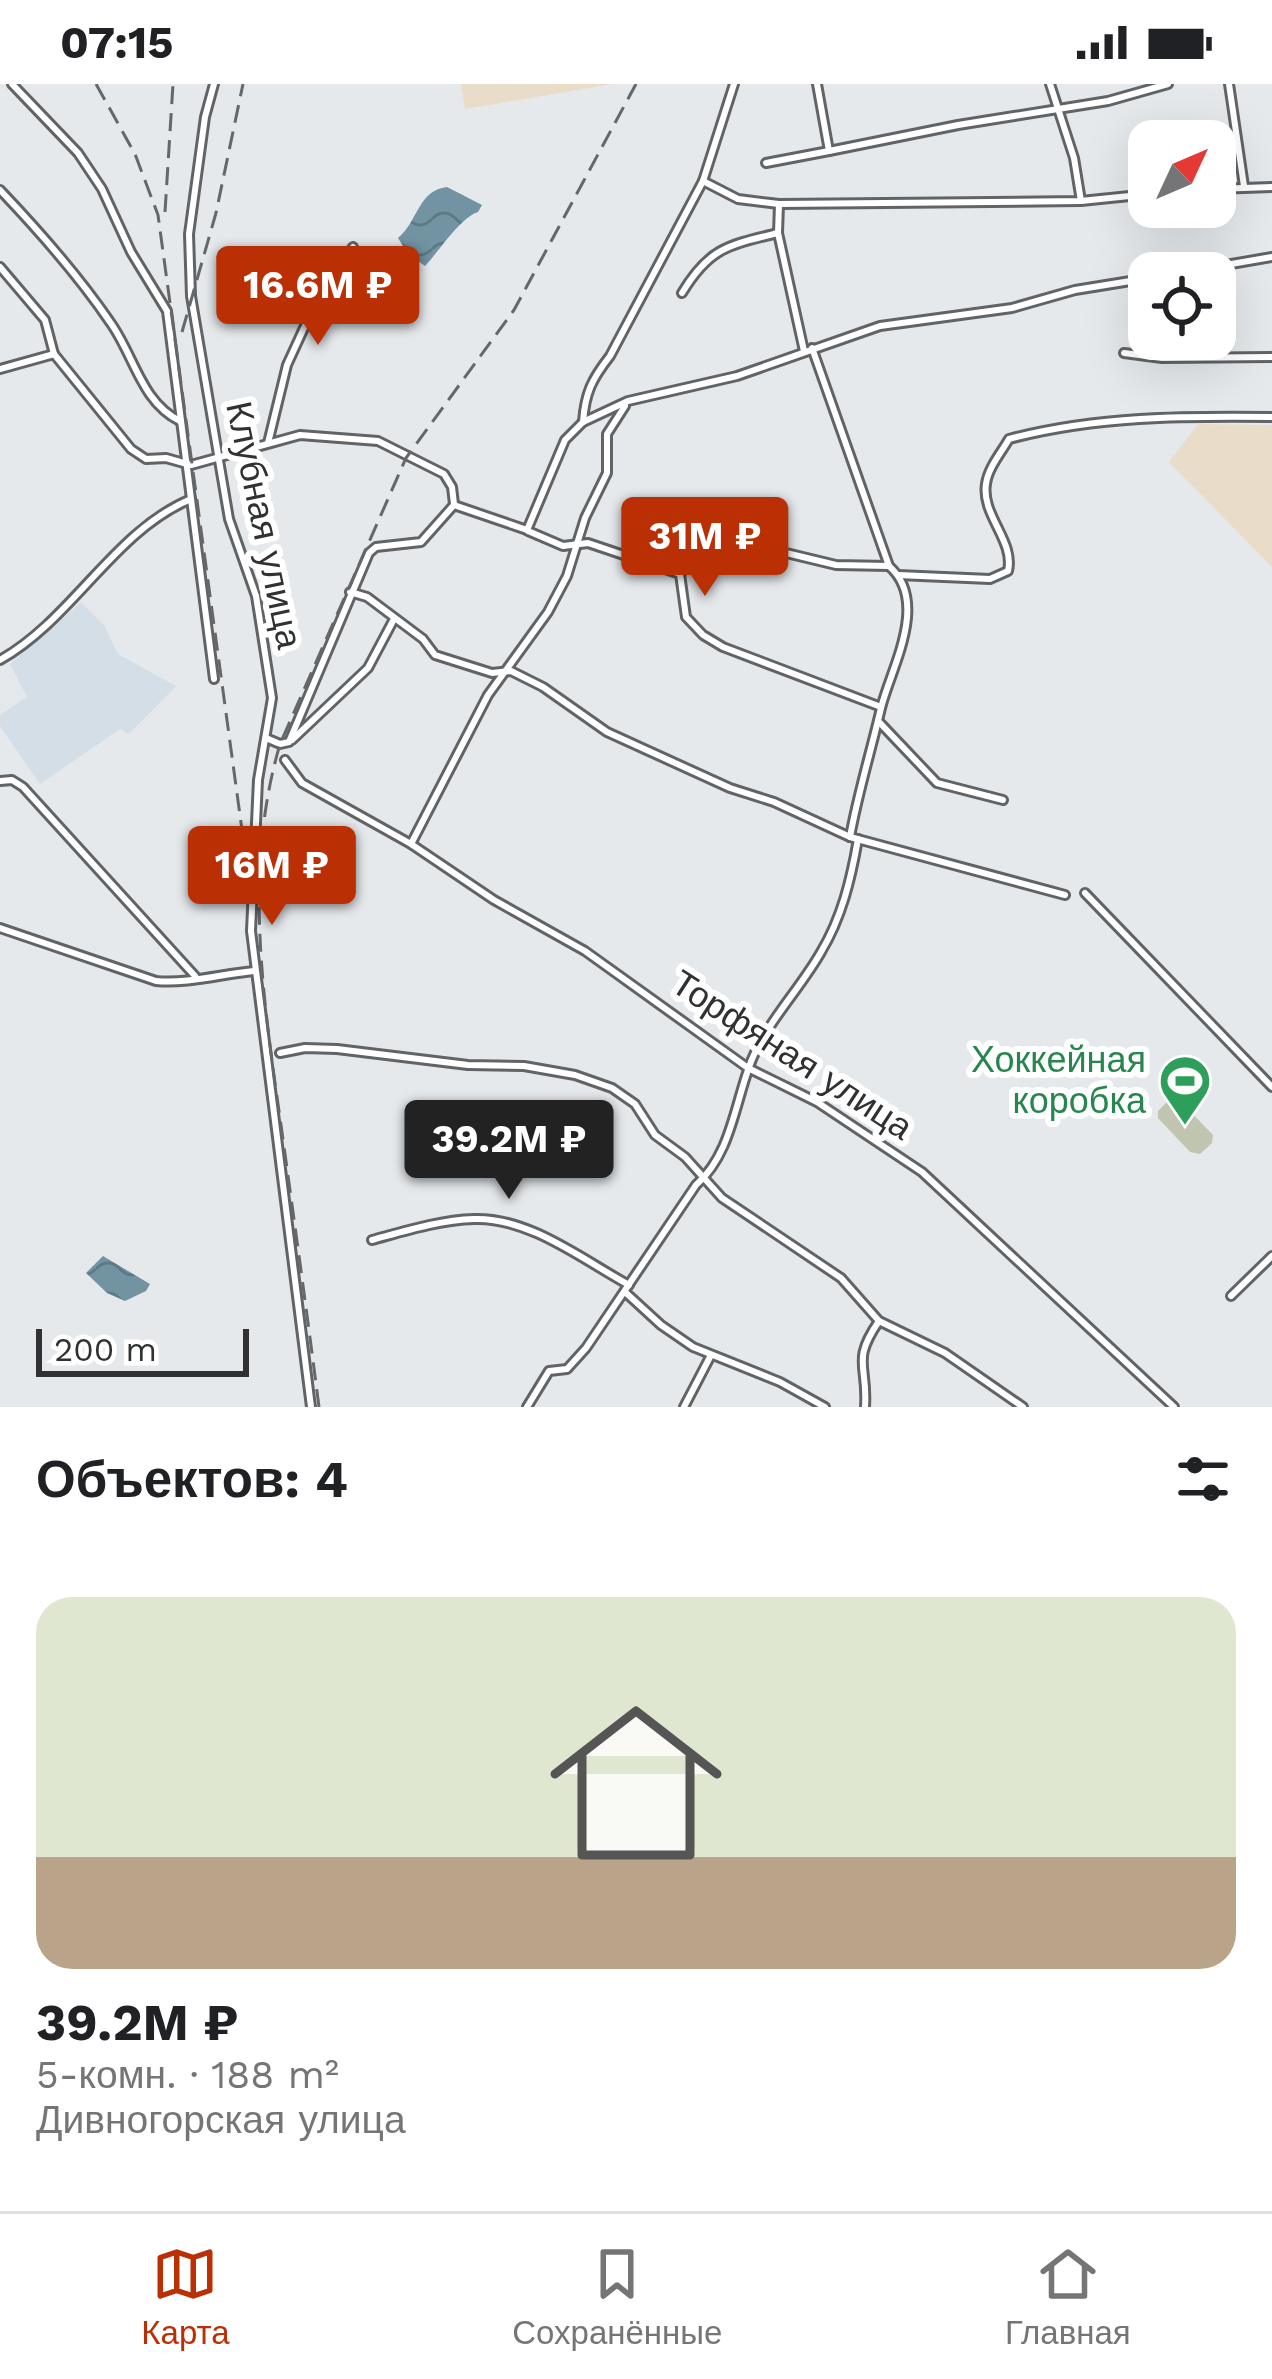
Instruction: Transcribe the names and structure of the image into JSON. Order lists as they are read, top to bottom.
{
  "streets": {
    "street": ["Клубная улица", "Торфяная улица"]
  },
  "places": {
    "sports": ["Хоккейная коробка"]
  },
  "scale_bar": "200 m",
  "north": "top right",
  "page": {
    "status": "07:15",
    "price": [
      "16.6M ₽",
      "31M ₽",
      "16M ₽",
      "39.2M ₽"
    ],
    "scale": "200 m",
    "heading": "Объектов: 4",
    "list": [
      {
        "name": "39.2M ₽",
        "note": "5-комн. · 188 m² · Дивногорская улица"
      }
    ],
    "tabs": ["Карта", "Сохранённые", "Главная"]
  }
}
